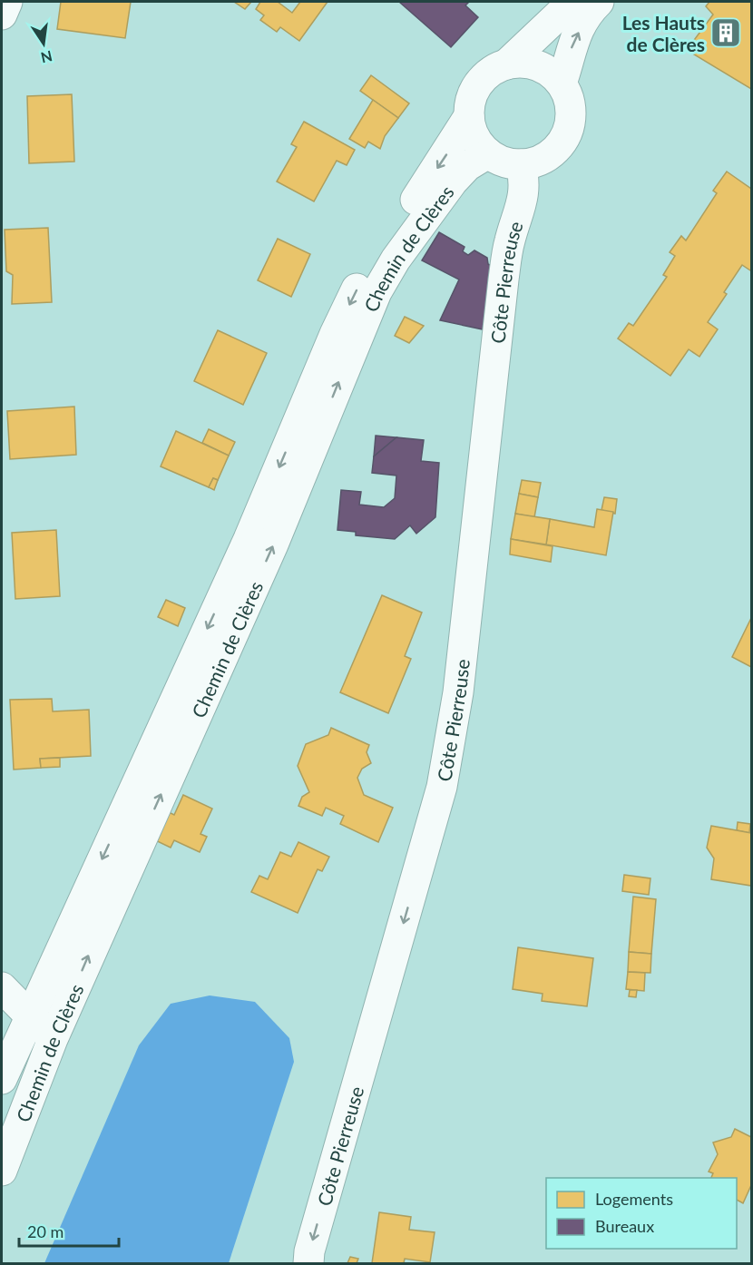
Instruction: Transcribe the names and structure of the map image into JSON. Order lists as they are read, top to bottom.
{
  "streets": {
    "street": ["Chemin de Clères", "Côte Pierreuse"]
  },
  "crossings": [
    ["Chemin de Clères", "Côte Pierreuse"]
  ],
  "one_way": ["Côte Pierreuse"],
  "places": {
    "building": ["Les Hauts de Clères"]
  },
  "legend": ["Logements", "Bureaux"],
  "scale_bar": "20 m",
  "north": "bottom"
}
